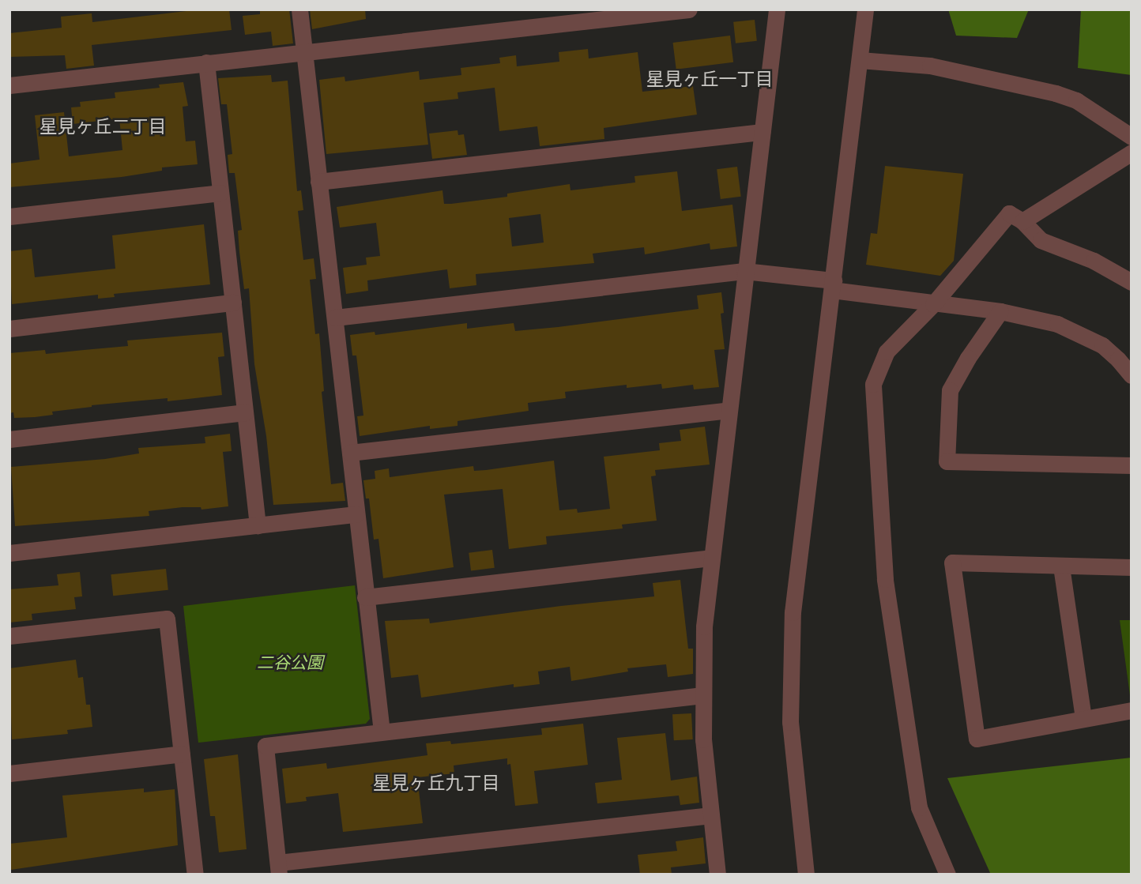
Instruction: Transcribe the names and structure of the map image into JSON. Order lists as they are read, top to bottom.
{
  "districts": ["星見ヶ丘一丁目", "星見ヶ丘二丁目", "星見ヶ丘九丁目"],
  "parks": ["二谷公園"]
}
